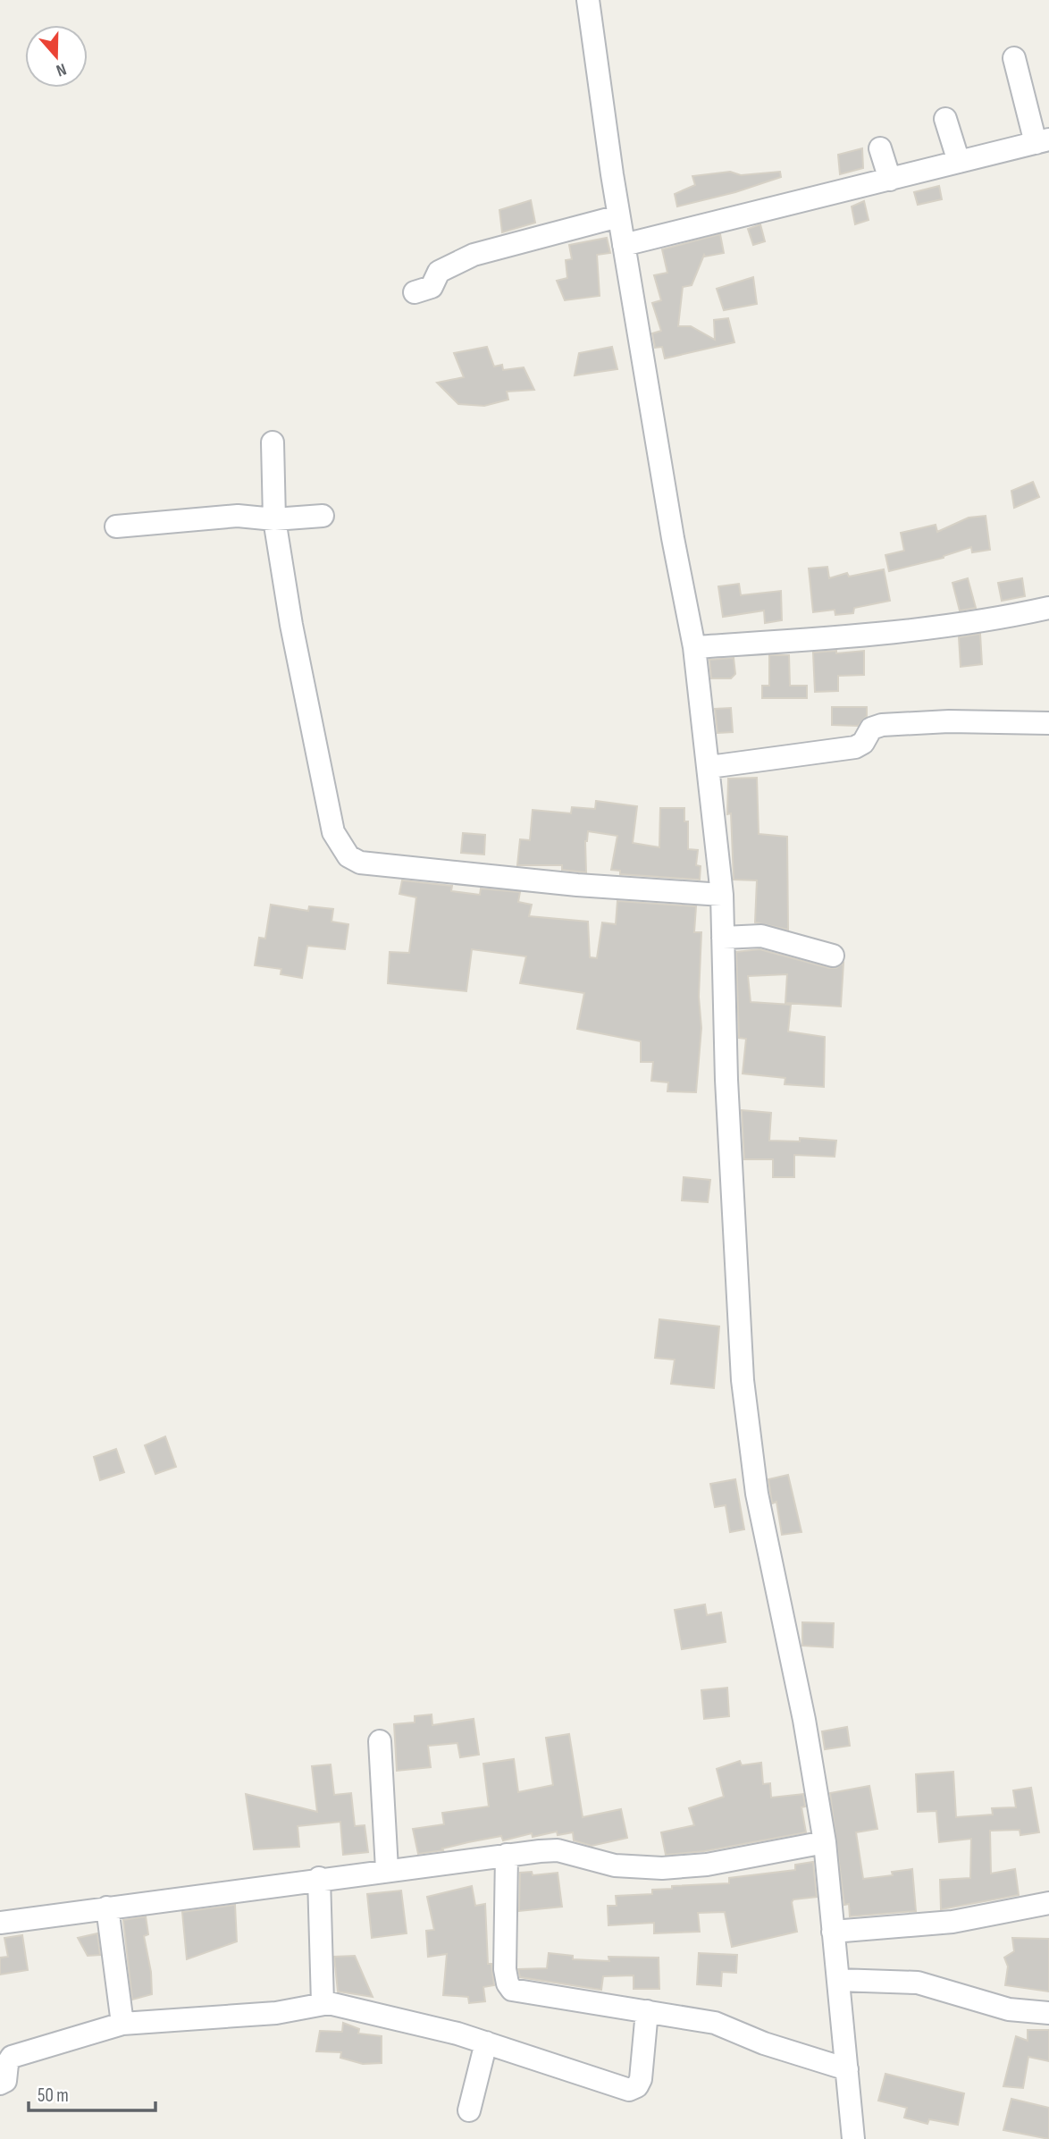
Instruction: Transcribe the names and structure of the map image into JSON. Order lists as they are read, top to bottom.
{
  "scale_bar": "50 m",
  "north": "bottom"
}
